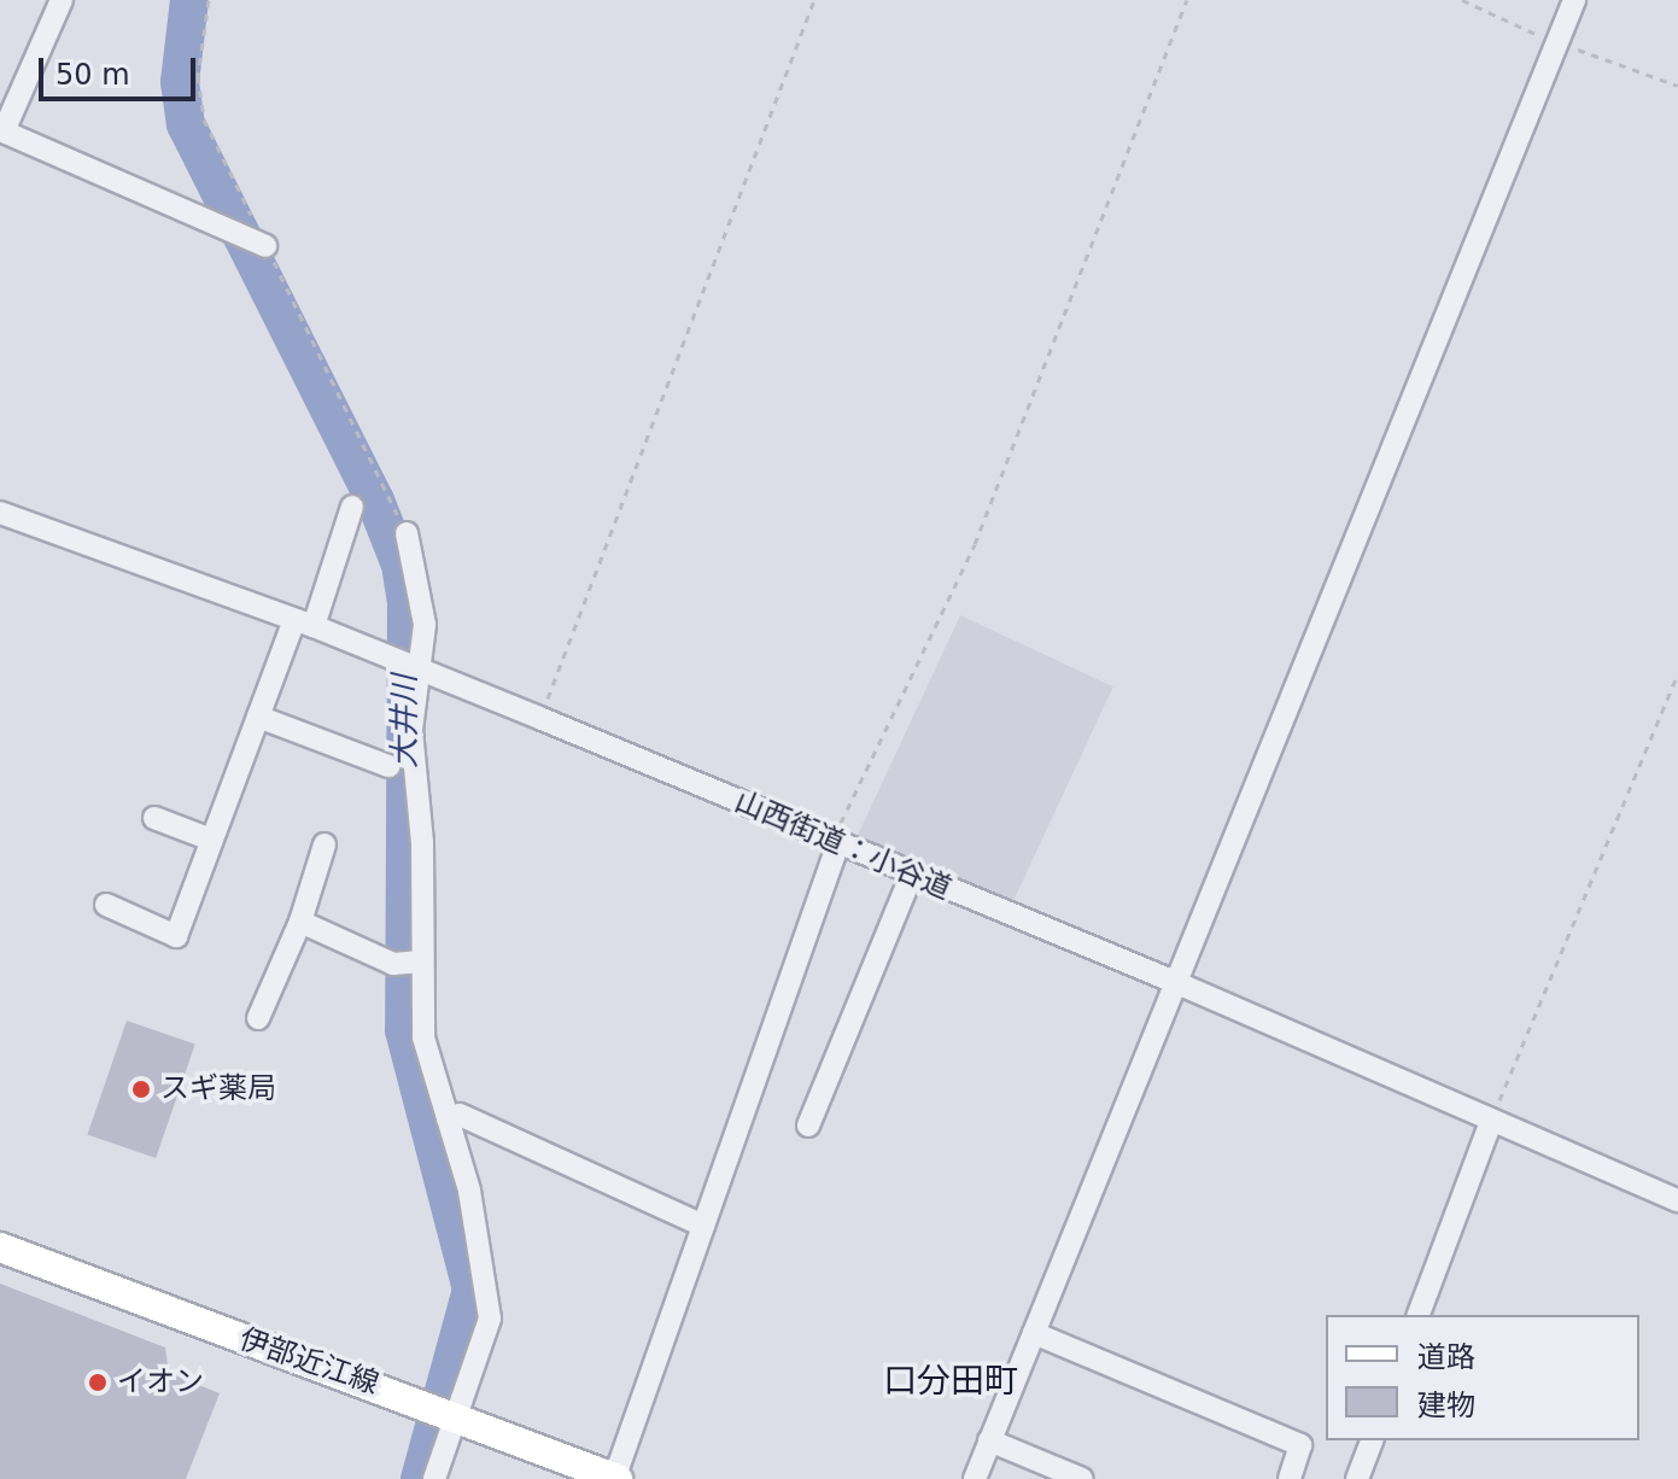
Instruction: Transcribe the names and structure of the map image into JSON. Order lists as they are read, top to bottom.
{
  "streets": {
    "main road": ["伊部近江線"],
    "street": ["山西街道：小谷道"]
  },
  "districts": ["口分田町"],
  "water": ["大井川"],
  "places": ["スギ薬局", "イオン"],
  "legend": ["道路", "建物"],
  "scale_bar": "50 m"
}
